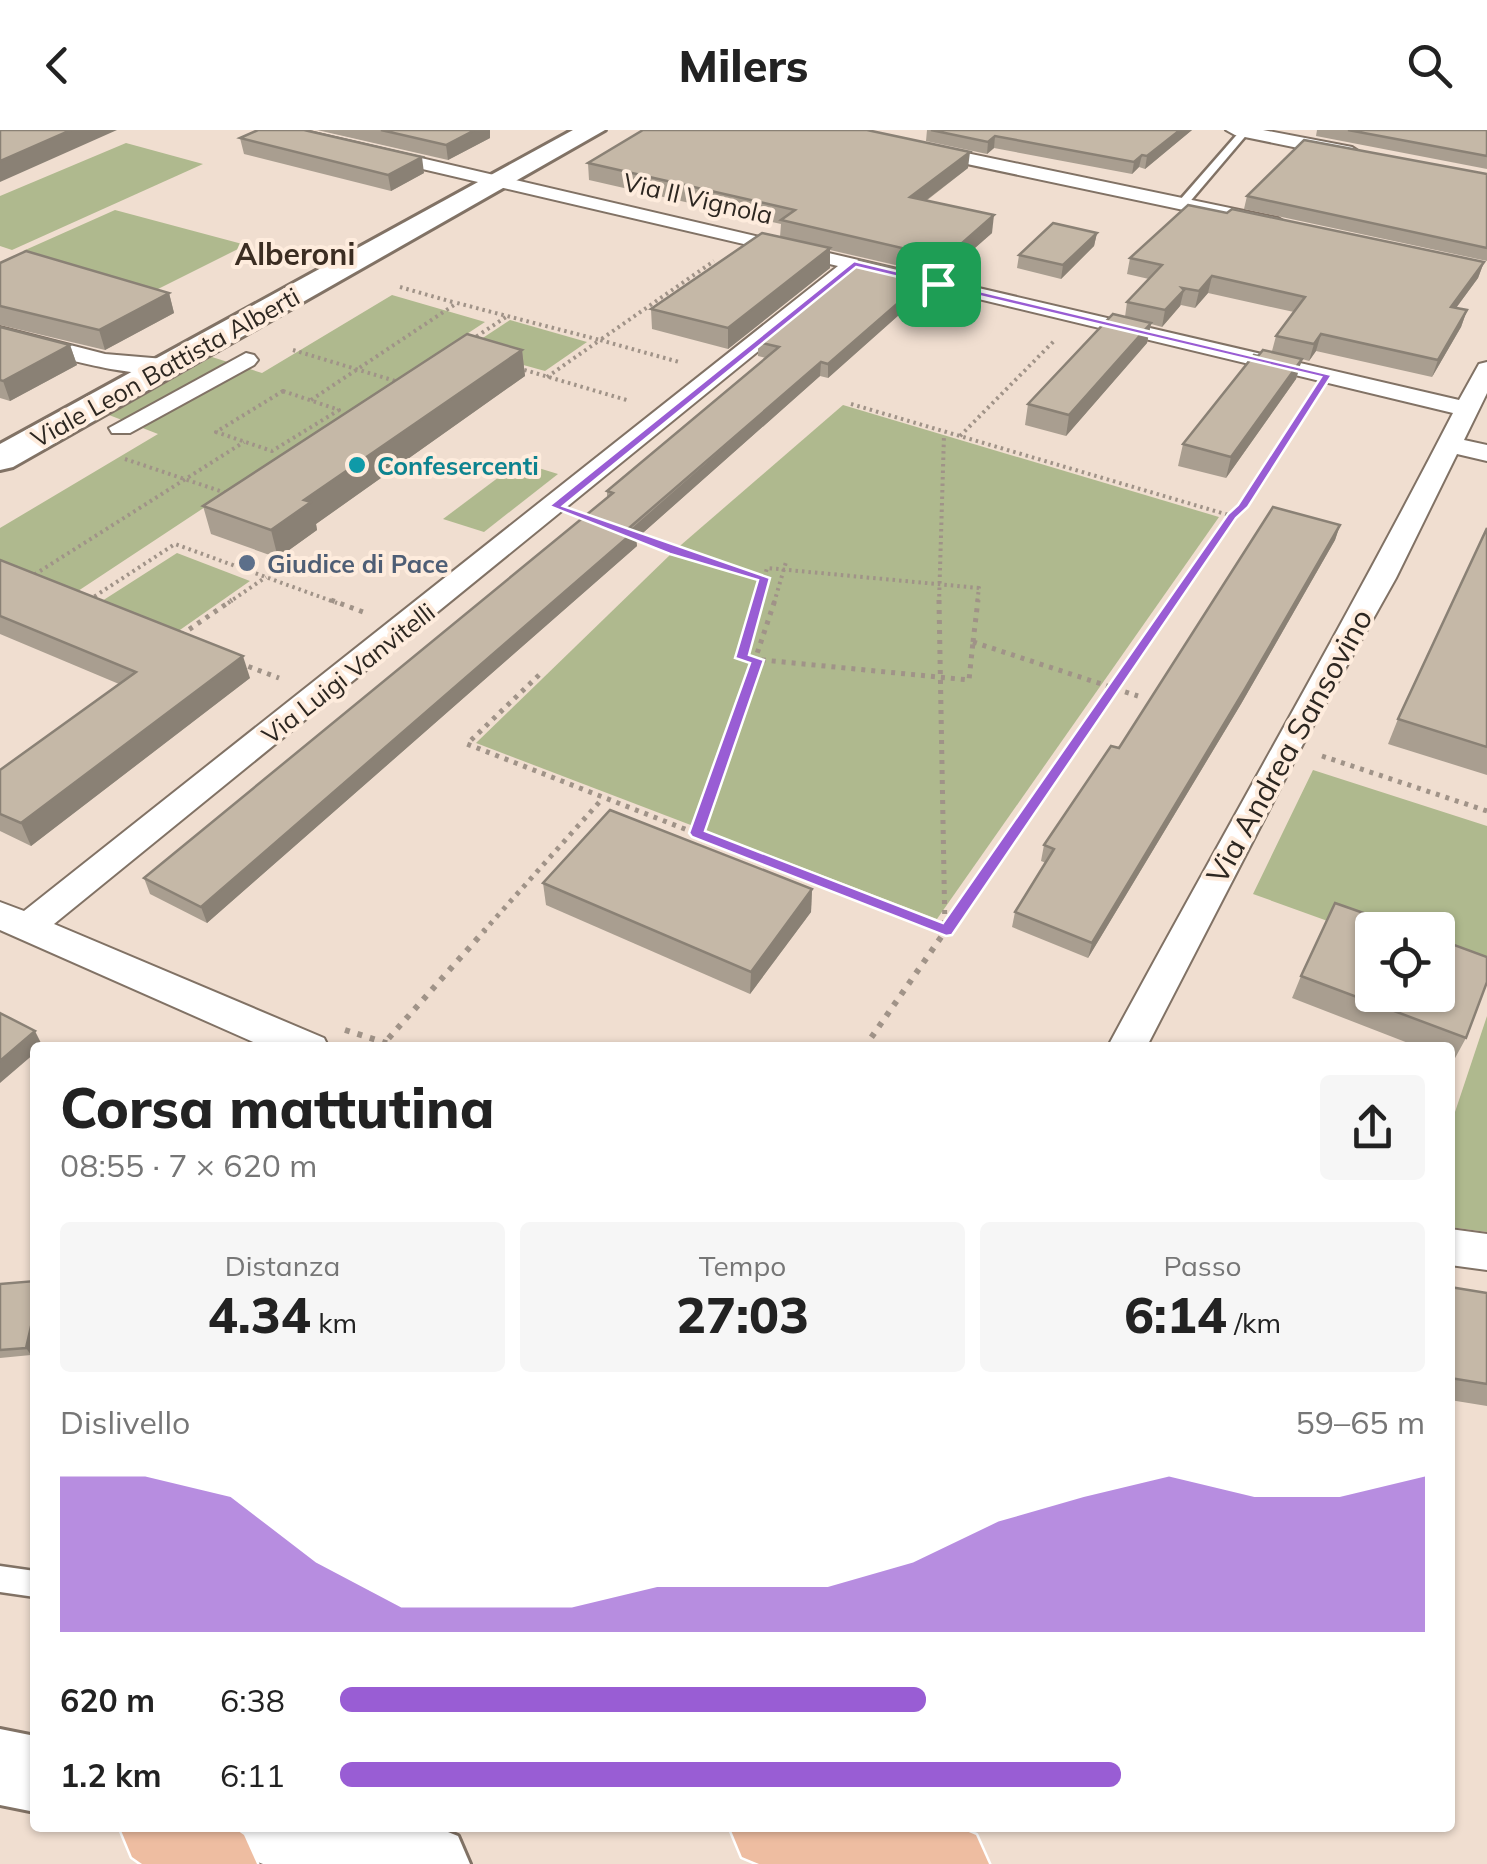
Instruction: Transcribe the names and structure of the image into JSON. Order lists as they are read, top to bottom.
{
  "streets": {
    "main road": ["Viale Leon Battista Alberti"],
    "street": ["Via Il Vignola", "Via Luigi Vanvitelli", "Via Andrea Sansovino"]
  },
  "crossings": [
    ["Via Il Vignola", "Viale Leon Battista Alberti"],
    ["Via Il Vignola", "Via Luigi Vanvitelli"],
    ["Via Il Vignola", "Via Andrea Sansovino"]
  ],
  "districts": ["Alberoni"],
  "places": ["Confesercenti", "Giudice di Pace"],
  "page": {
    "header": "Milers",
    "heading": ["Corsa mattutina", "08:55 · 7 × 620 m"],
    "stats": [
      ["Distanza", "4.34 km"],
      ["Tempo", "27:03"],
      ["Passo", "6:14 /km"]
    ],
    "chart": ["Dislivello", "59–65 m"],
    "list": [
      {
        "name": "620 m",
        "note": "6:38"
      },
      {
        "name": "1.2 km",
        "note": "6:11"
      }
    ]
  }
}
